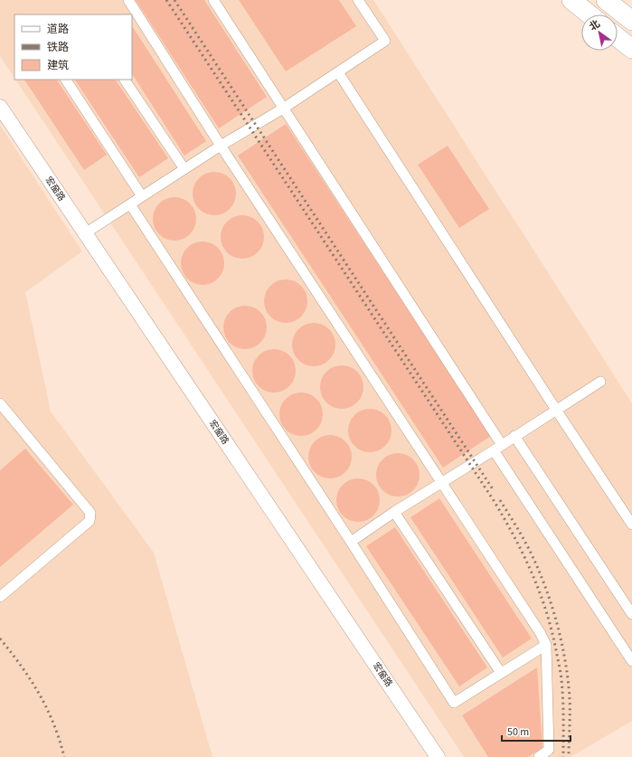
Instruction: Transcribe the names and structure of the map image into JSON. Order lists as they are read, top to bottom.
{
  "streets": {
    "street": ["宏奤路"]
  },
  "legend": ["道路", "铁路", "建筑"],
  "scale_bar": "50 m",
  "north": "top left"
}
